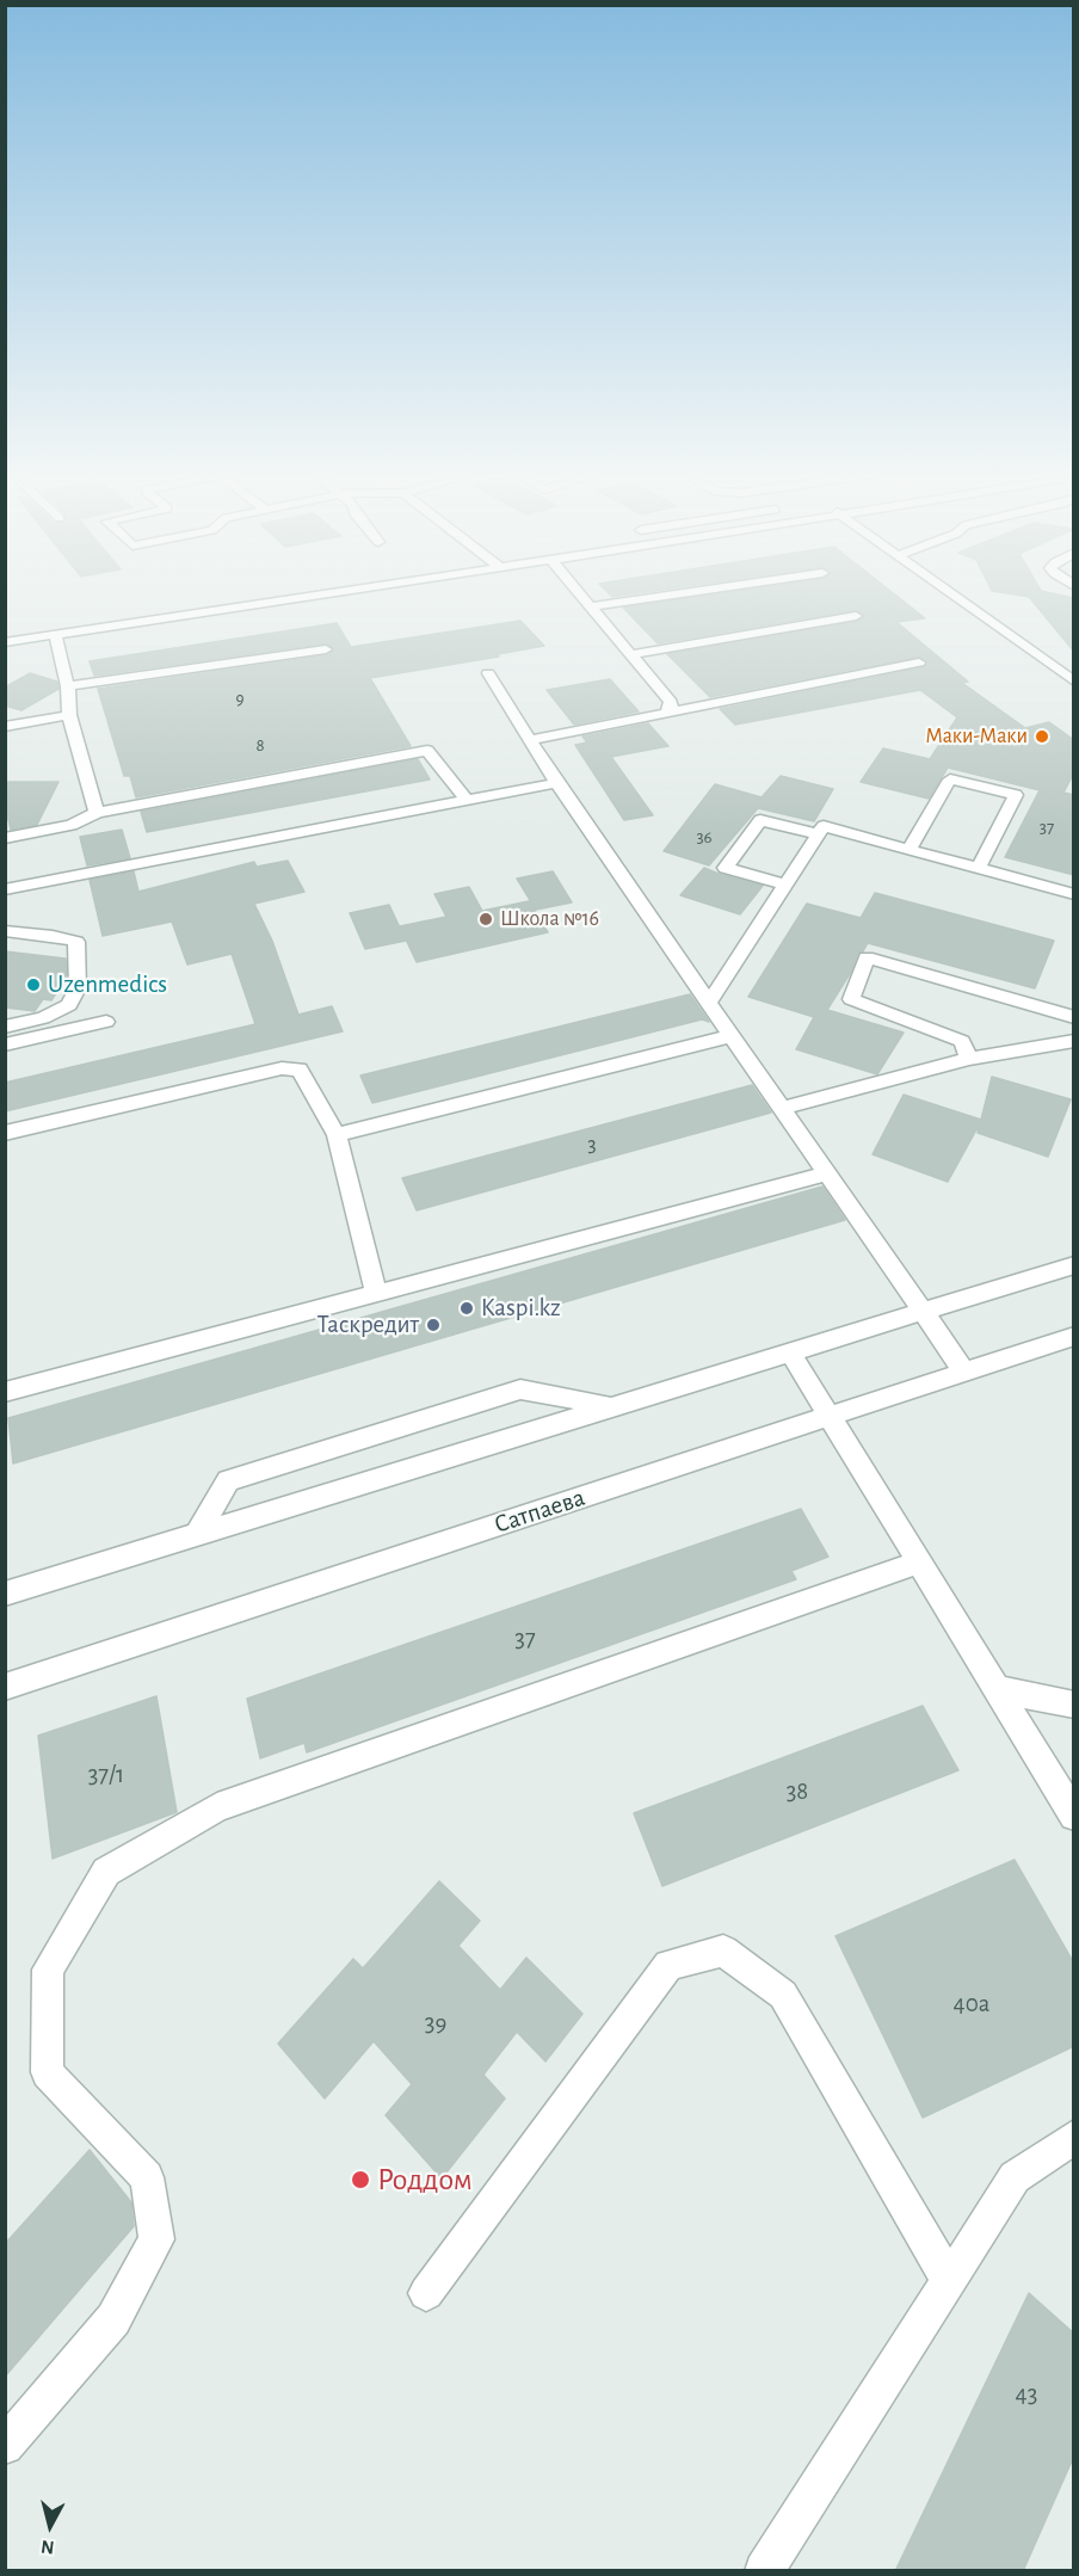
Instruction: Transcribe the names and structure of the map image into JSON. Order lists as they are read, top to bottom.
{
  "streets": {
    "street": ["Сатпаева"]
  },
  "places": [
    "Маки-Маки",
    "Школа №16",
    "Uzenmedics",
    "Kaspi.kz",
    "Таскредит",
    "Роддом"
  ],
  "house_numbers": [
    "9",
    "8",
    "37",
    "36",
    "3",
    "37",
    "37/1",
    "38",
    "40а",
    "39",
    "43"
  ],
  "north": "bottom"
}
